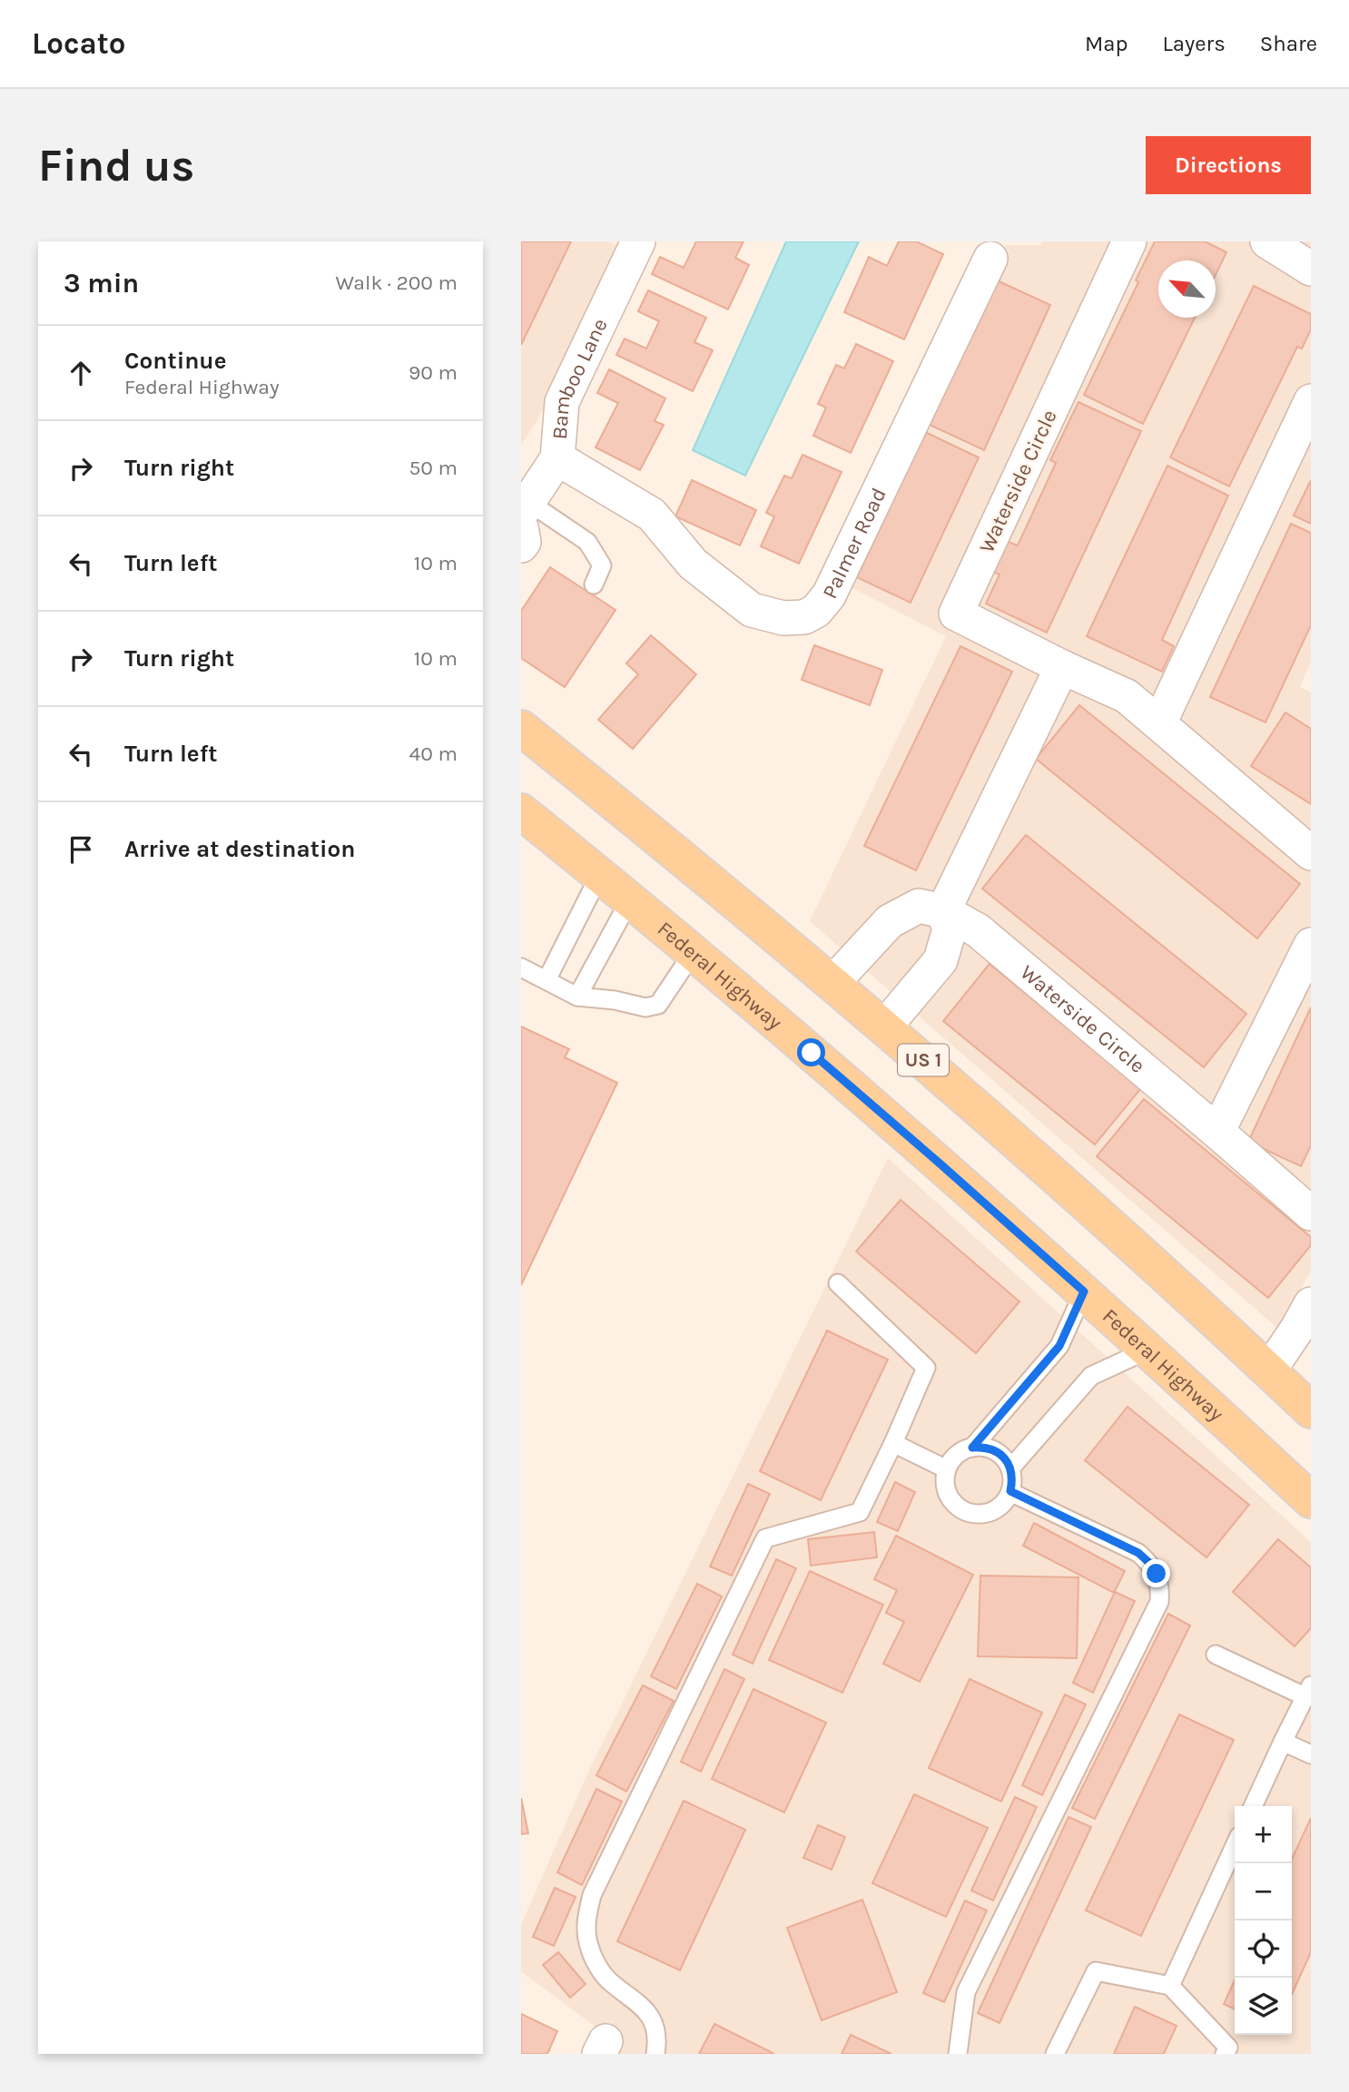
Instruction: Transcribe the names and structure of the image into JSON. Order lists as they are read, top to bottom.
{
  "streets": {
    "main road": ["Federal Highway", "US 1"],
    "street": ["Bamboo Lane", "Waterside Circle", "Palmer Road"]
  },
  "crossings": [
    ["Bamboo Lane", "Palmer Road"],
    ["Waterside Circle", "US 1"]
  ],
  "north": "top left",
  "page": {
    "header": "Locato",
    "nav": ["Map", "Layers", "Share"],
    "buttons": "Directions",
    "title": "Find us",
    "heading": ["3 min", "Walk · 200 m"],
    "list": [
      ["Continue", "Federal Highway", "90 m"],
      ["Turn right", "50 m"],
      ["Turn left", "10 m"],
      ["Turn right", "10 m"],
      ["Turn left", "40 m"],
      "Arrive at destination"
    ],
    "map_buttons": ["+", "−"]
  }
}
